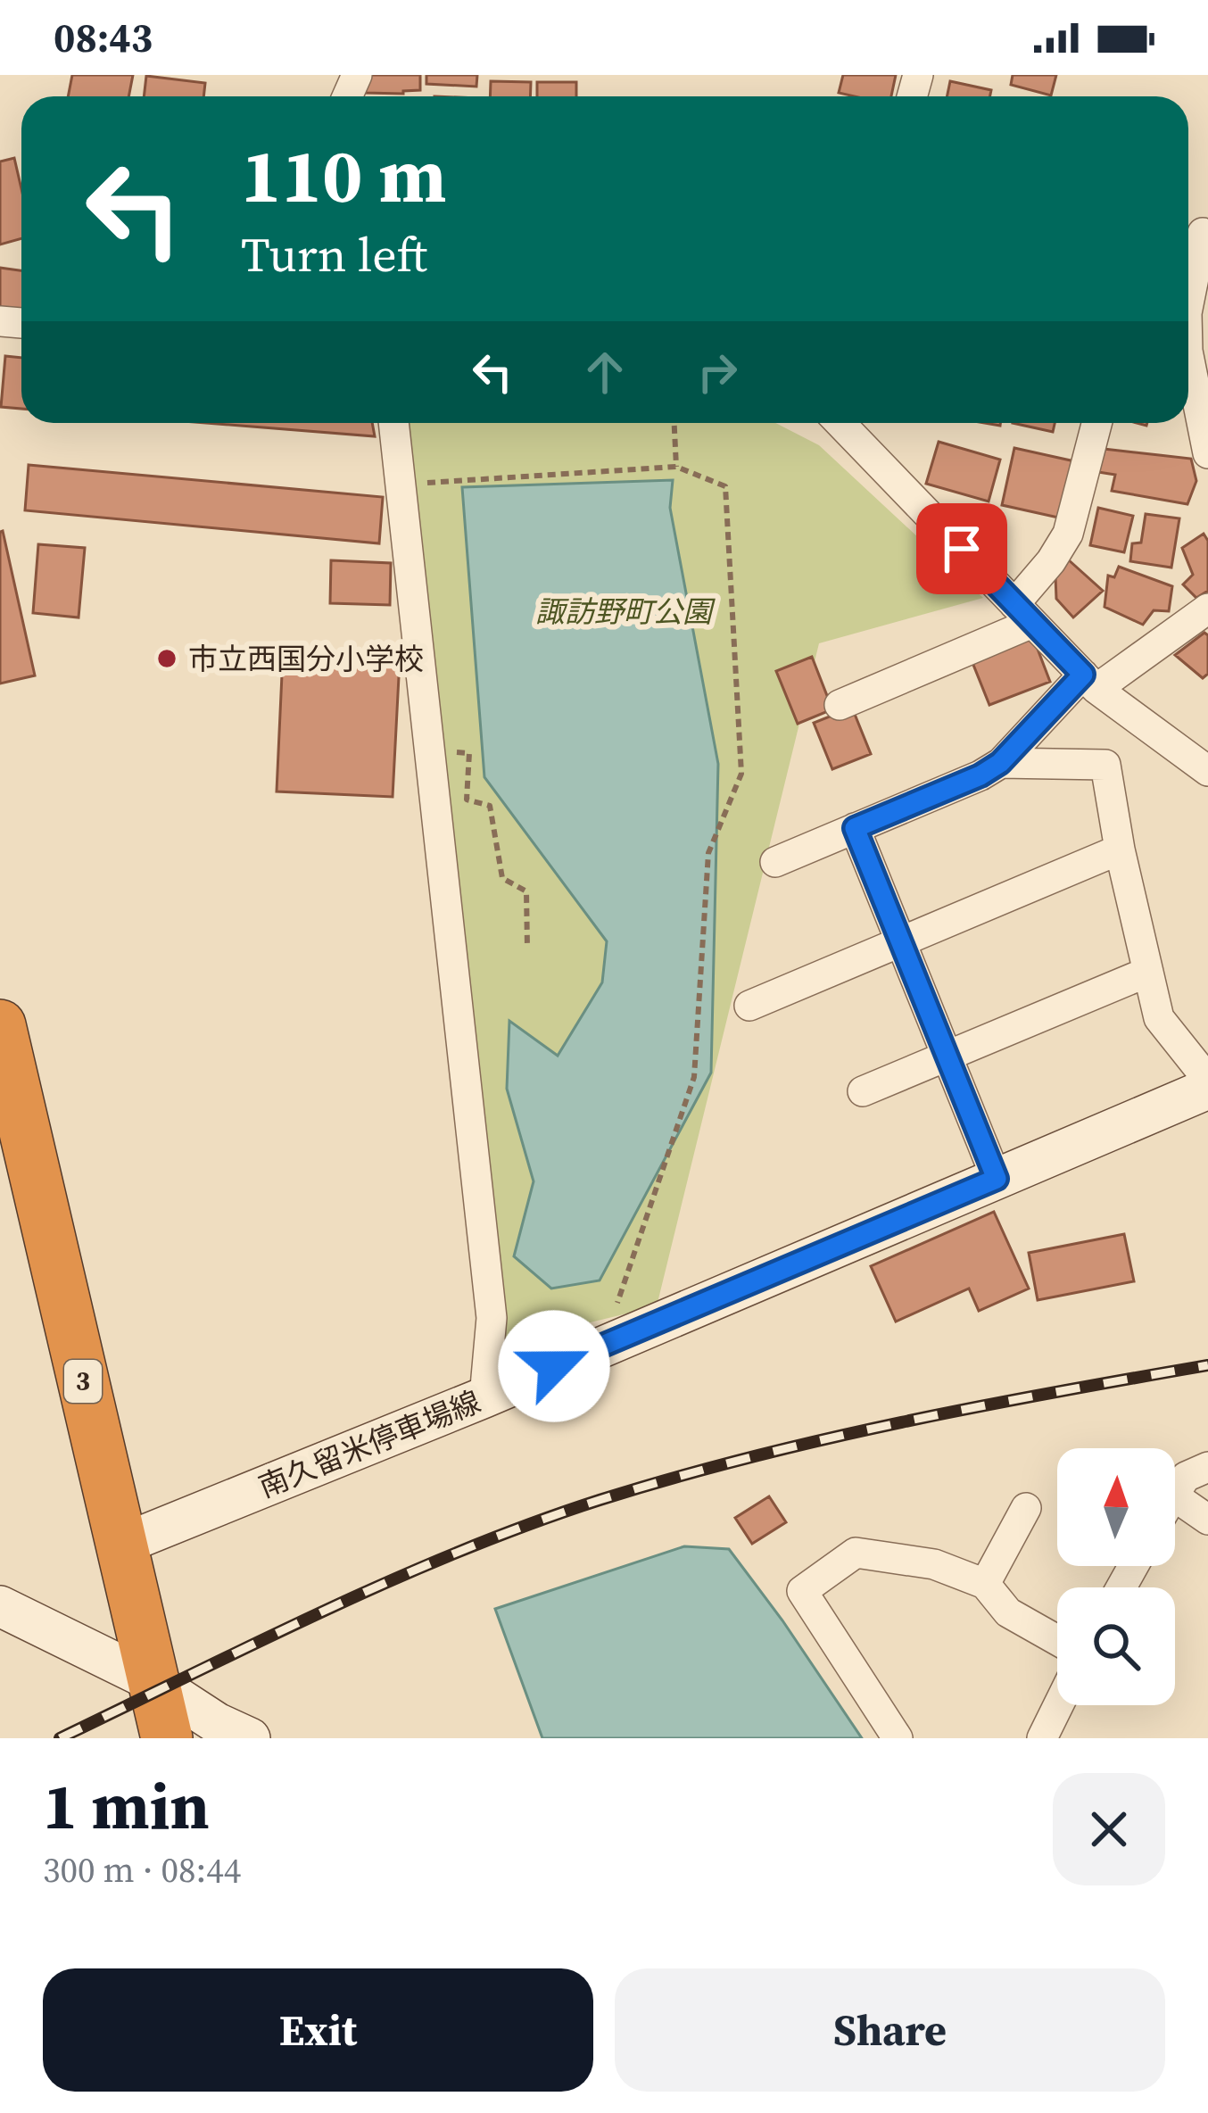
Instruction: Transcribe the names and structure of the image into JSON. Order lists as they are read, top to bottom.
{
  "streets": {
    "highway": ["3"],
    "main road": ["南久留米停車場線"]
  },
  "crossings": [
    ["3", "南久留米停車場線"]
  ],
  "parks": ["諏訪野町公園"],
  "places": ["市立西国分小学校"],
  "north": "top",
  "page": {
    "status": "08:43",
    "turn": ["110 m", "Turn left"],
    "heading": ["1 min", "300 m · 08:44"],
    "buttons": ["Exit", "Share"]
  }
}
